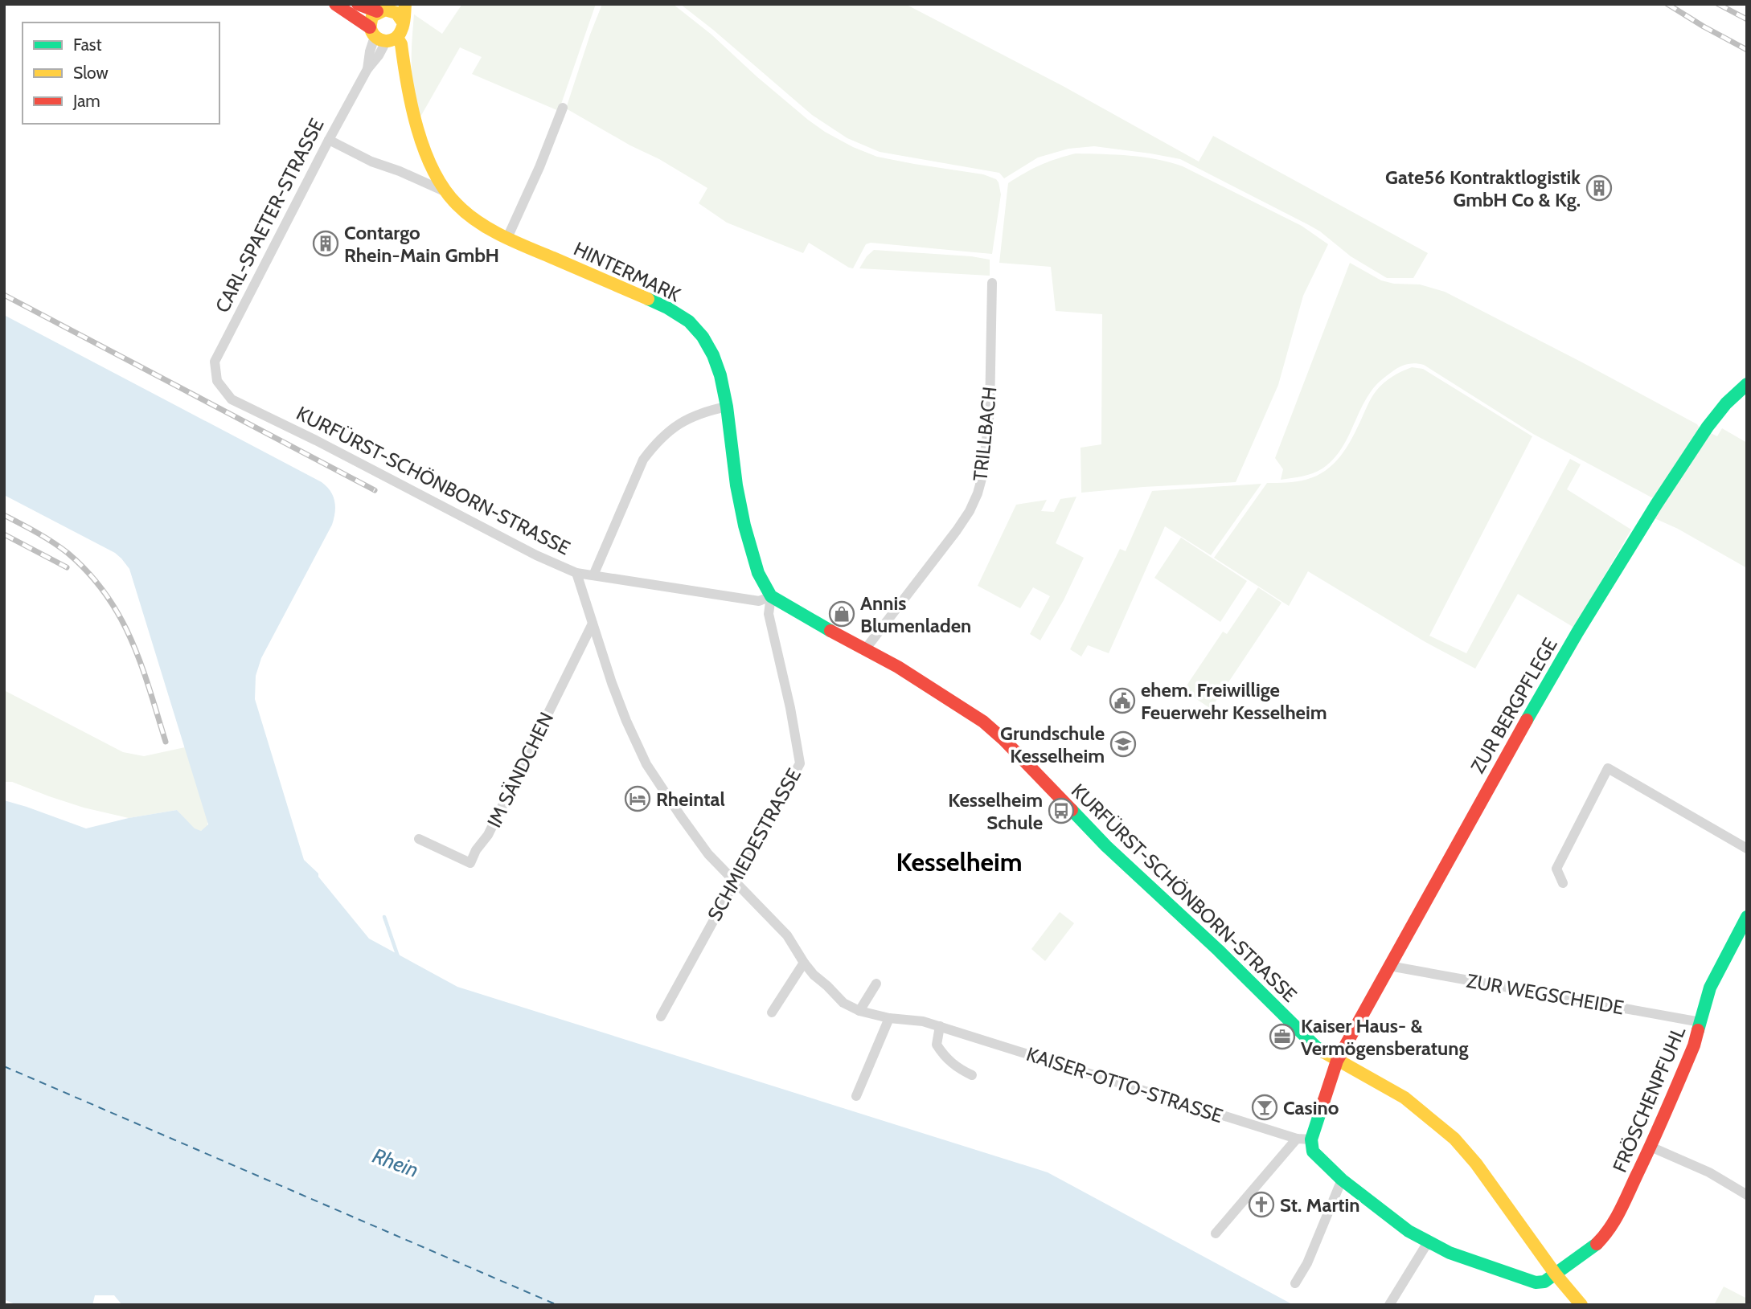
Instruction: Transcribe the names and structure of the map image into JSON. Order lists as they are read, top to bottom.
{
  "streets": {
    "street": [
      "CARL-SPAETER-STRASSE",
      "HINTERMARK",
      "TRILLBACH",
      "KURFÜRST-SCHÖNBORN-STRASSE",
      "ZUR BERGPFLEGE",
      "IM SÄNDCHEN",
      "SCHMIEDESTRASSE",
      "ZUR WEGSCHEIDE",
      "KAISER-OTTO-STRASSE",
      "FRÖSCHENPFUHL"
    ]
  },
  "crossings": [
    ["CARL-SPAETER-STRASSE", "HINTERMARK"],
    ["CARL-SPAETER-STRASSE", "KURFÜRST-SCHÖNBORN-STRASSE"],
    ["HINTERMARK", "KURFÜRST-SCHÖNBORN-STRASSE"],
    ["HINTERMARK", "SCHMIEDESTRASSE"],
    ["TRILLBACH", "KURFÜRST-SCHÖNBORN-STRASSE"],
    ["KURFÜRST-SCHÖNBORN-STRASSE", "ZUR BERGPFLEGE"],
    ["KURFÜRST-SCHÖNBORN-STRASSE", "SCHMIEDESTRASSE"],
    ["KURFÜRST-SCHÖNBORN-STRASSE", "KAISER-OTTO-STRASSE"],
    ["KURFÜRST-SCHÖNBORN-STRASSE", "FRÖSCHENPFUHL"],
    ["ZUR BERGPFLEGE", "ZUR WEGSCHEIDE"],
    ["ZUR BERGPFLEGE", "KAISER-OTTO-STRASSE"],
    ["IM SÄNDCHEN", "KAISER-OTTO-STRASSE"],
    ["SCHMIEDESTRASSE", "KAISER-OTTO-STRASSE"],
    ["ZUR WEGSCHEIDE", "FRÖSCHENPFUHL"]
  ],
  "districts": ["Kesselheim"],
  "water": ["Rhein"],
  "places": {
    "building": ["Gate56 Kontraktlogistik GmbH Co & Kg.", "Contargo Rhein-Main GmbH"],
    "shop": ["Annis Blumenladen"],
    "public building": ["ehem. Freiwillige Feuerwehr Kesselheim"],
    "school or university": ["Grundschule Kesselheim"],
    "hotel": ["Rheintal"],
    "bus stop": ["Kesselheim Schule"],
    "office": ["Kaiser Haus- & Vermögensberatung"],
    "bar": ["Casino"],
    "church": ["St. Martin"]
  },
  "legend": ["Fast", "Slow", "Jam"]
}
